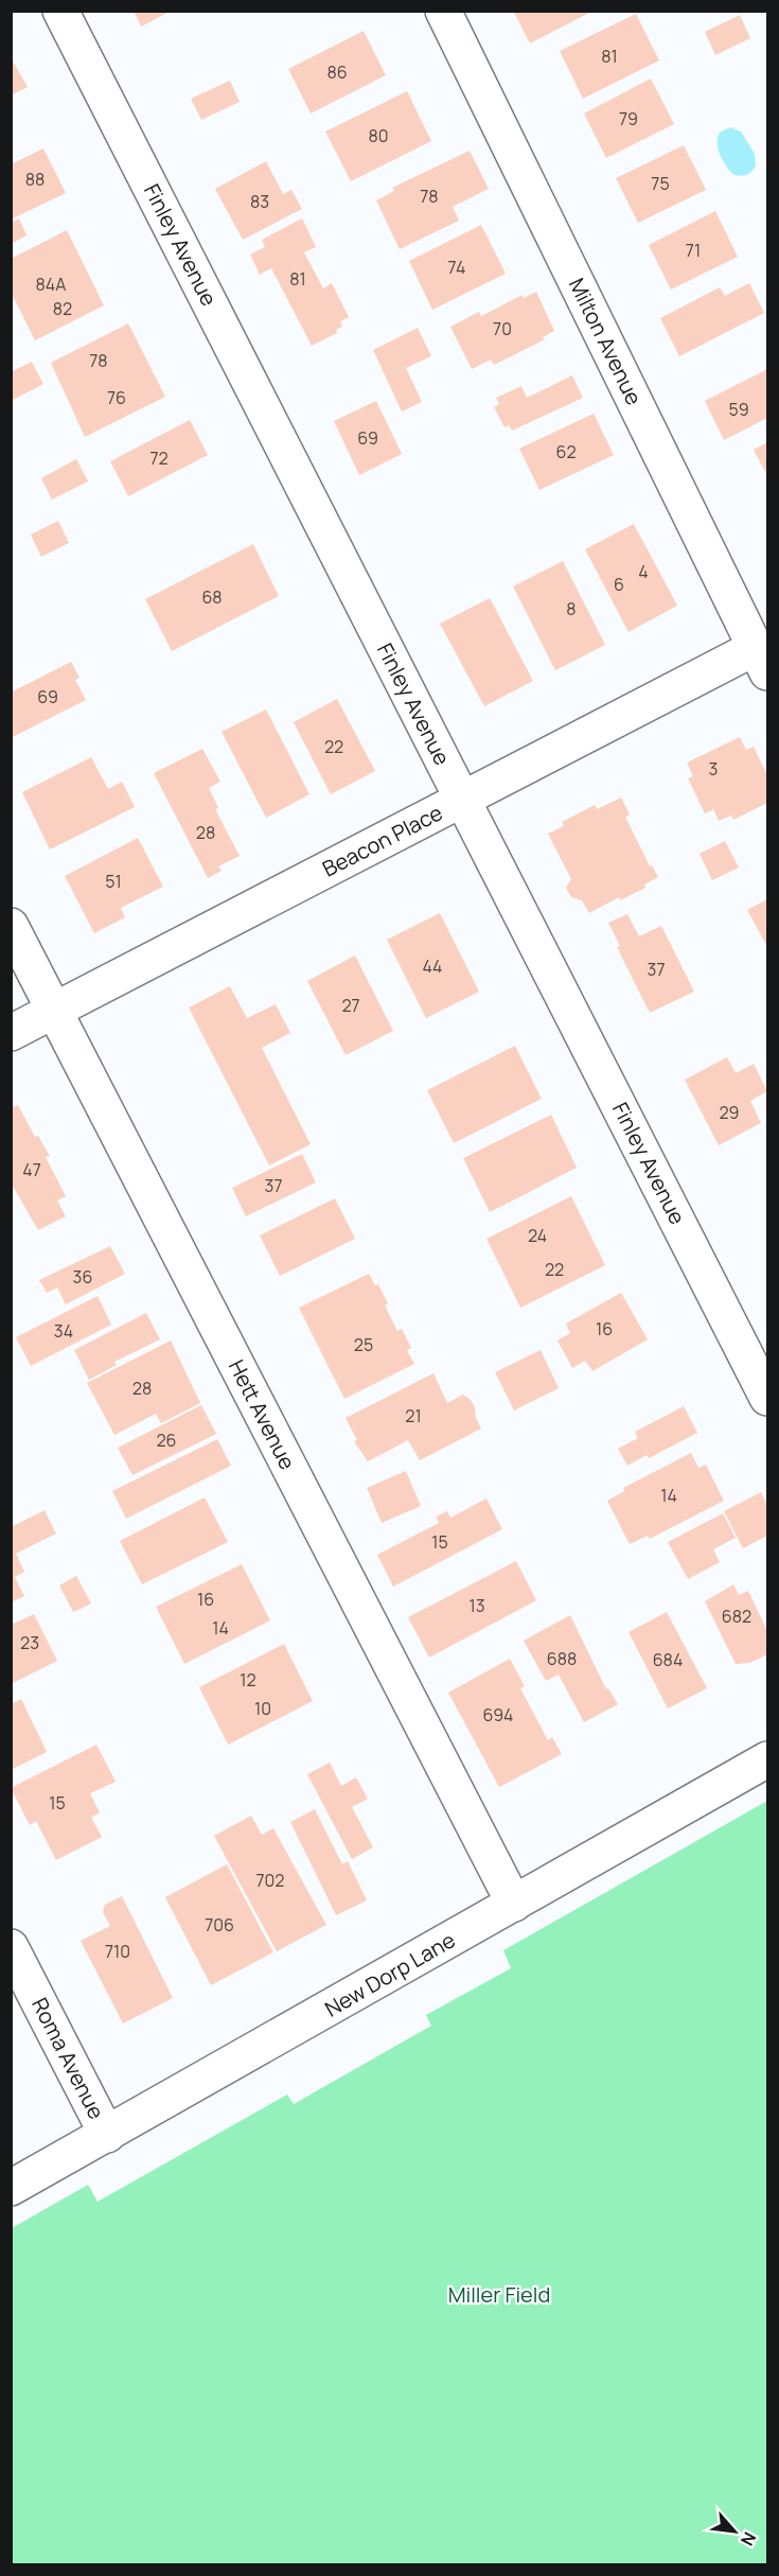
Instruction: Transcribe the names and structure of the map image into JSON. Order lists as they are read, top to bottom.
{
  "streets": {
    "street": [
      "Finley Avenue",
      "Milton Avenue",
      "Beacon Place",
      "Hett Avenue",
      "New Dorp Lane",
      "Roma Avenue"
    ]
  },
  "crossings": [
    ["Finley Avenue", "Beacon Place"],
    ["Milton Avenue", "Beacon Place"],
    ["Beacon Place", "Hett Avenue"],
    ["Hett Avenue", "New Dorp Lane"],
    ["New Dorp Lane", "Roma Avenue"]
  ],
  "parks": ["Miller Field"],
  "house_numbers": [
    "81",
    "86",
    "79",
    "80",
    "88",
    "75",
    "78",
    "83",
    "71",
    "74",
    "81",
    "84A",
    "82",
    "70",
    "78",
    "76",
    "59",
    "69",
    "62",
    "72",
    "4",
    "6",
    "68",
    "8",
    "69",
    "22",
    "3",
    "28",
    "51",
    "44",
    "37",
    "27",
    "29",
    "47",
    "37",
    "24",
    "22",
    "36",
    "16",
    "34",
    "25",
    "28",
    "21",
    "26",
    "14",
    "15",
    "16",
    "13",
    "682",
    "14",
    "23",
    "688",
    "684",
    "12",
    "10",
    "694",
    "15",
    "702",
    "706",
    "710"
  ],
  "north": "bottom right"
}
